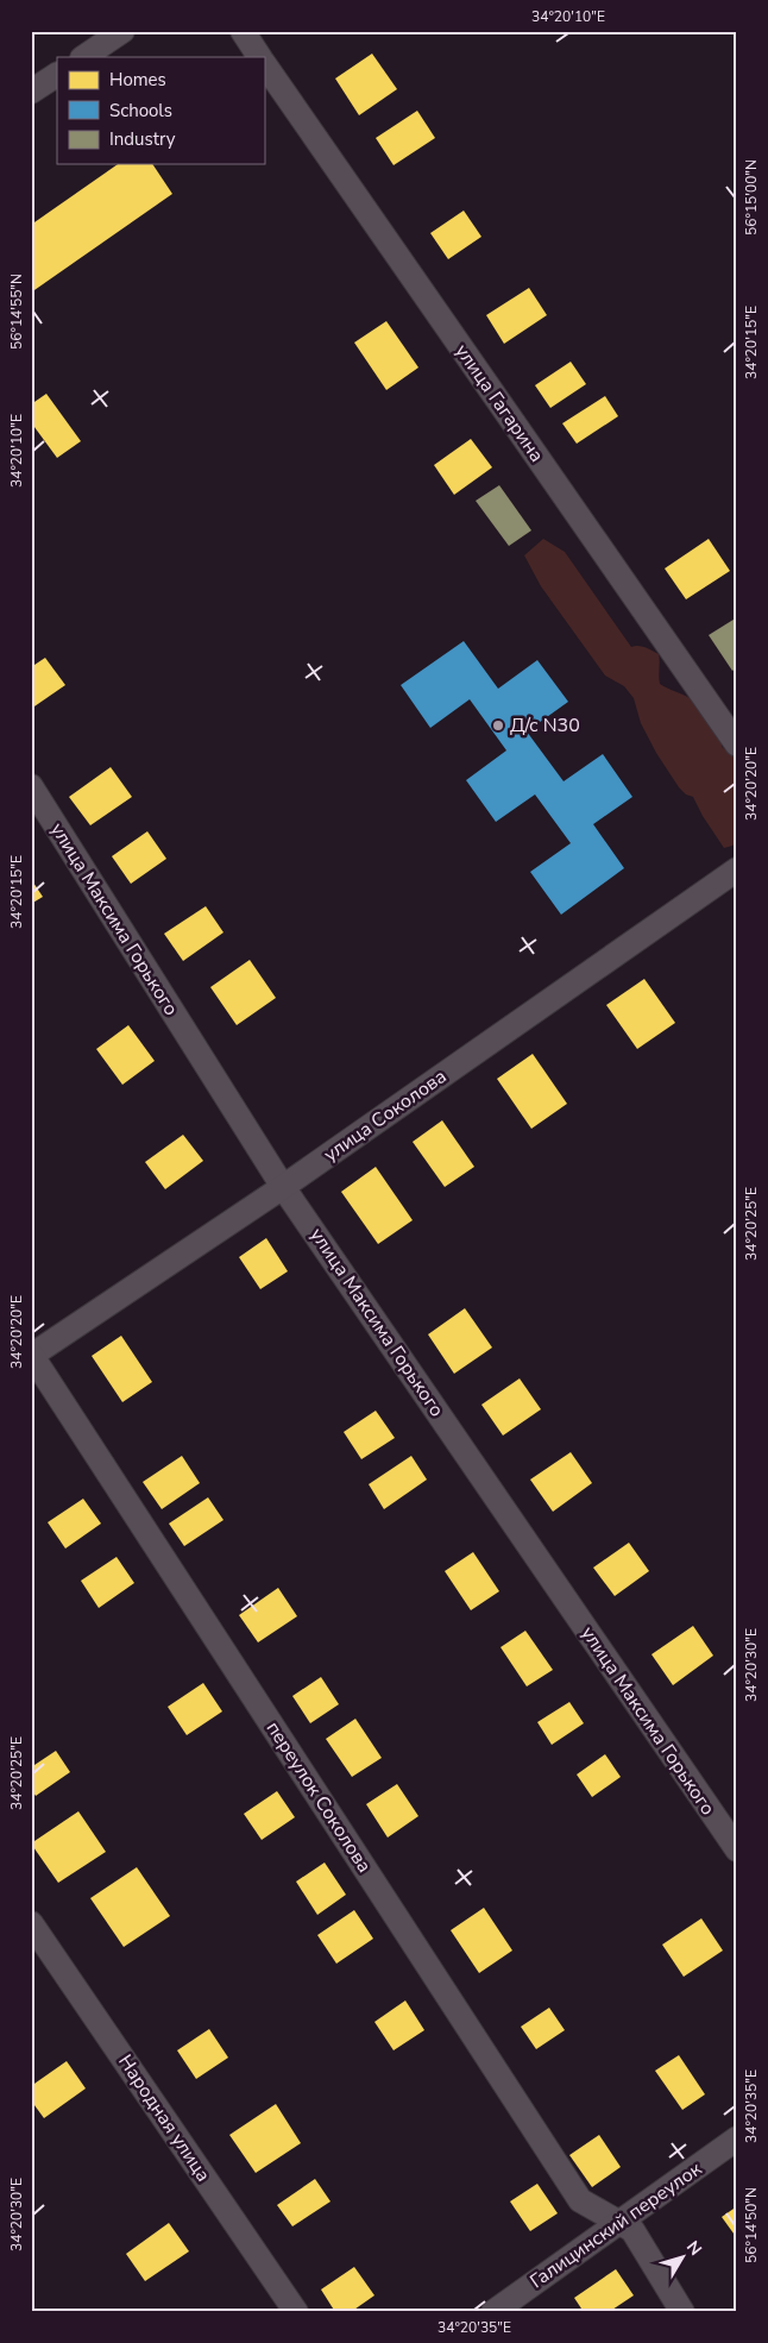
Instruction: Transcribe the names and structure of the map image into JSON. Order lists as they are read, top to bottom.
{
  "streets": {
    "street": [
      "улица Гагарина",
      "улица Максима Горького",
      "улица Соколова",
      "переулок Соколова",
      "Народная улица",
      "Галицинский переулок"
    ]
  },
  "crossings": [
    ["улица Максима Горького", "улица Соколова"],
    ["улица Соколова", "переулок Соколова"],
    ["переулок Соколова", "Галицинский переулок"]
  ],
  "places": ["Д/с N30"],
  "legend": ["Homes", "Schools", "Industry"],
  "north": "top right",
  "coordinates": [
    "34°20'10\"E",
    "56°15'00\"N",
    "56°14'55\"N",
    "34°20'15\"E",
    "34°20'20\"E",
    "34°20'25\"E",
    "34°20'30\"E",
    "34°20'35\"E",
    "56°14'50\"N"
  ]
}
